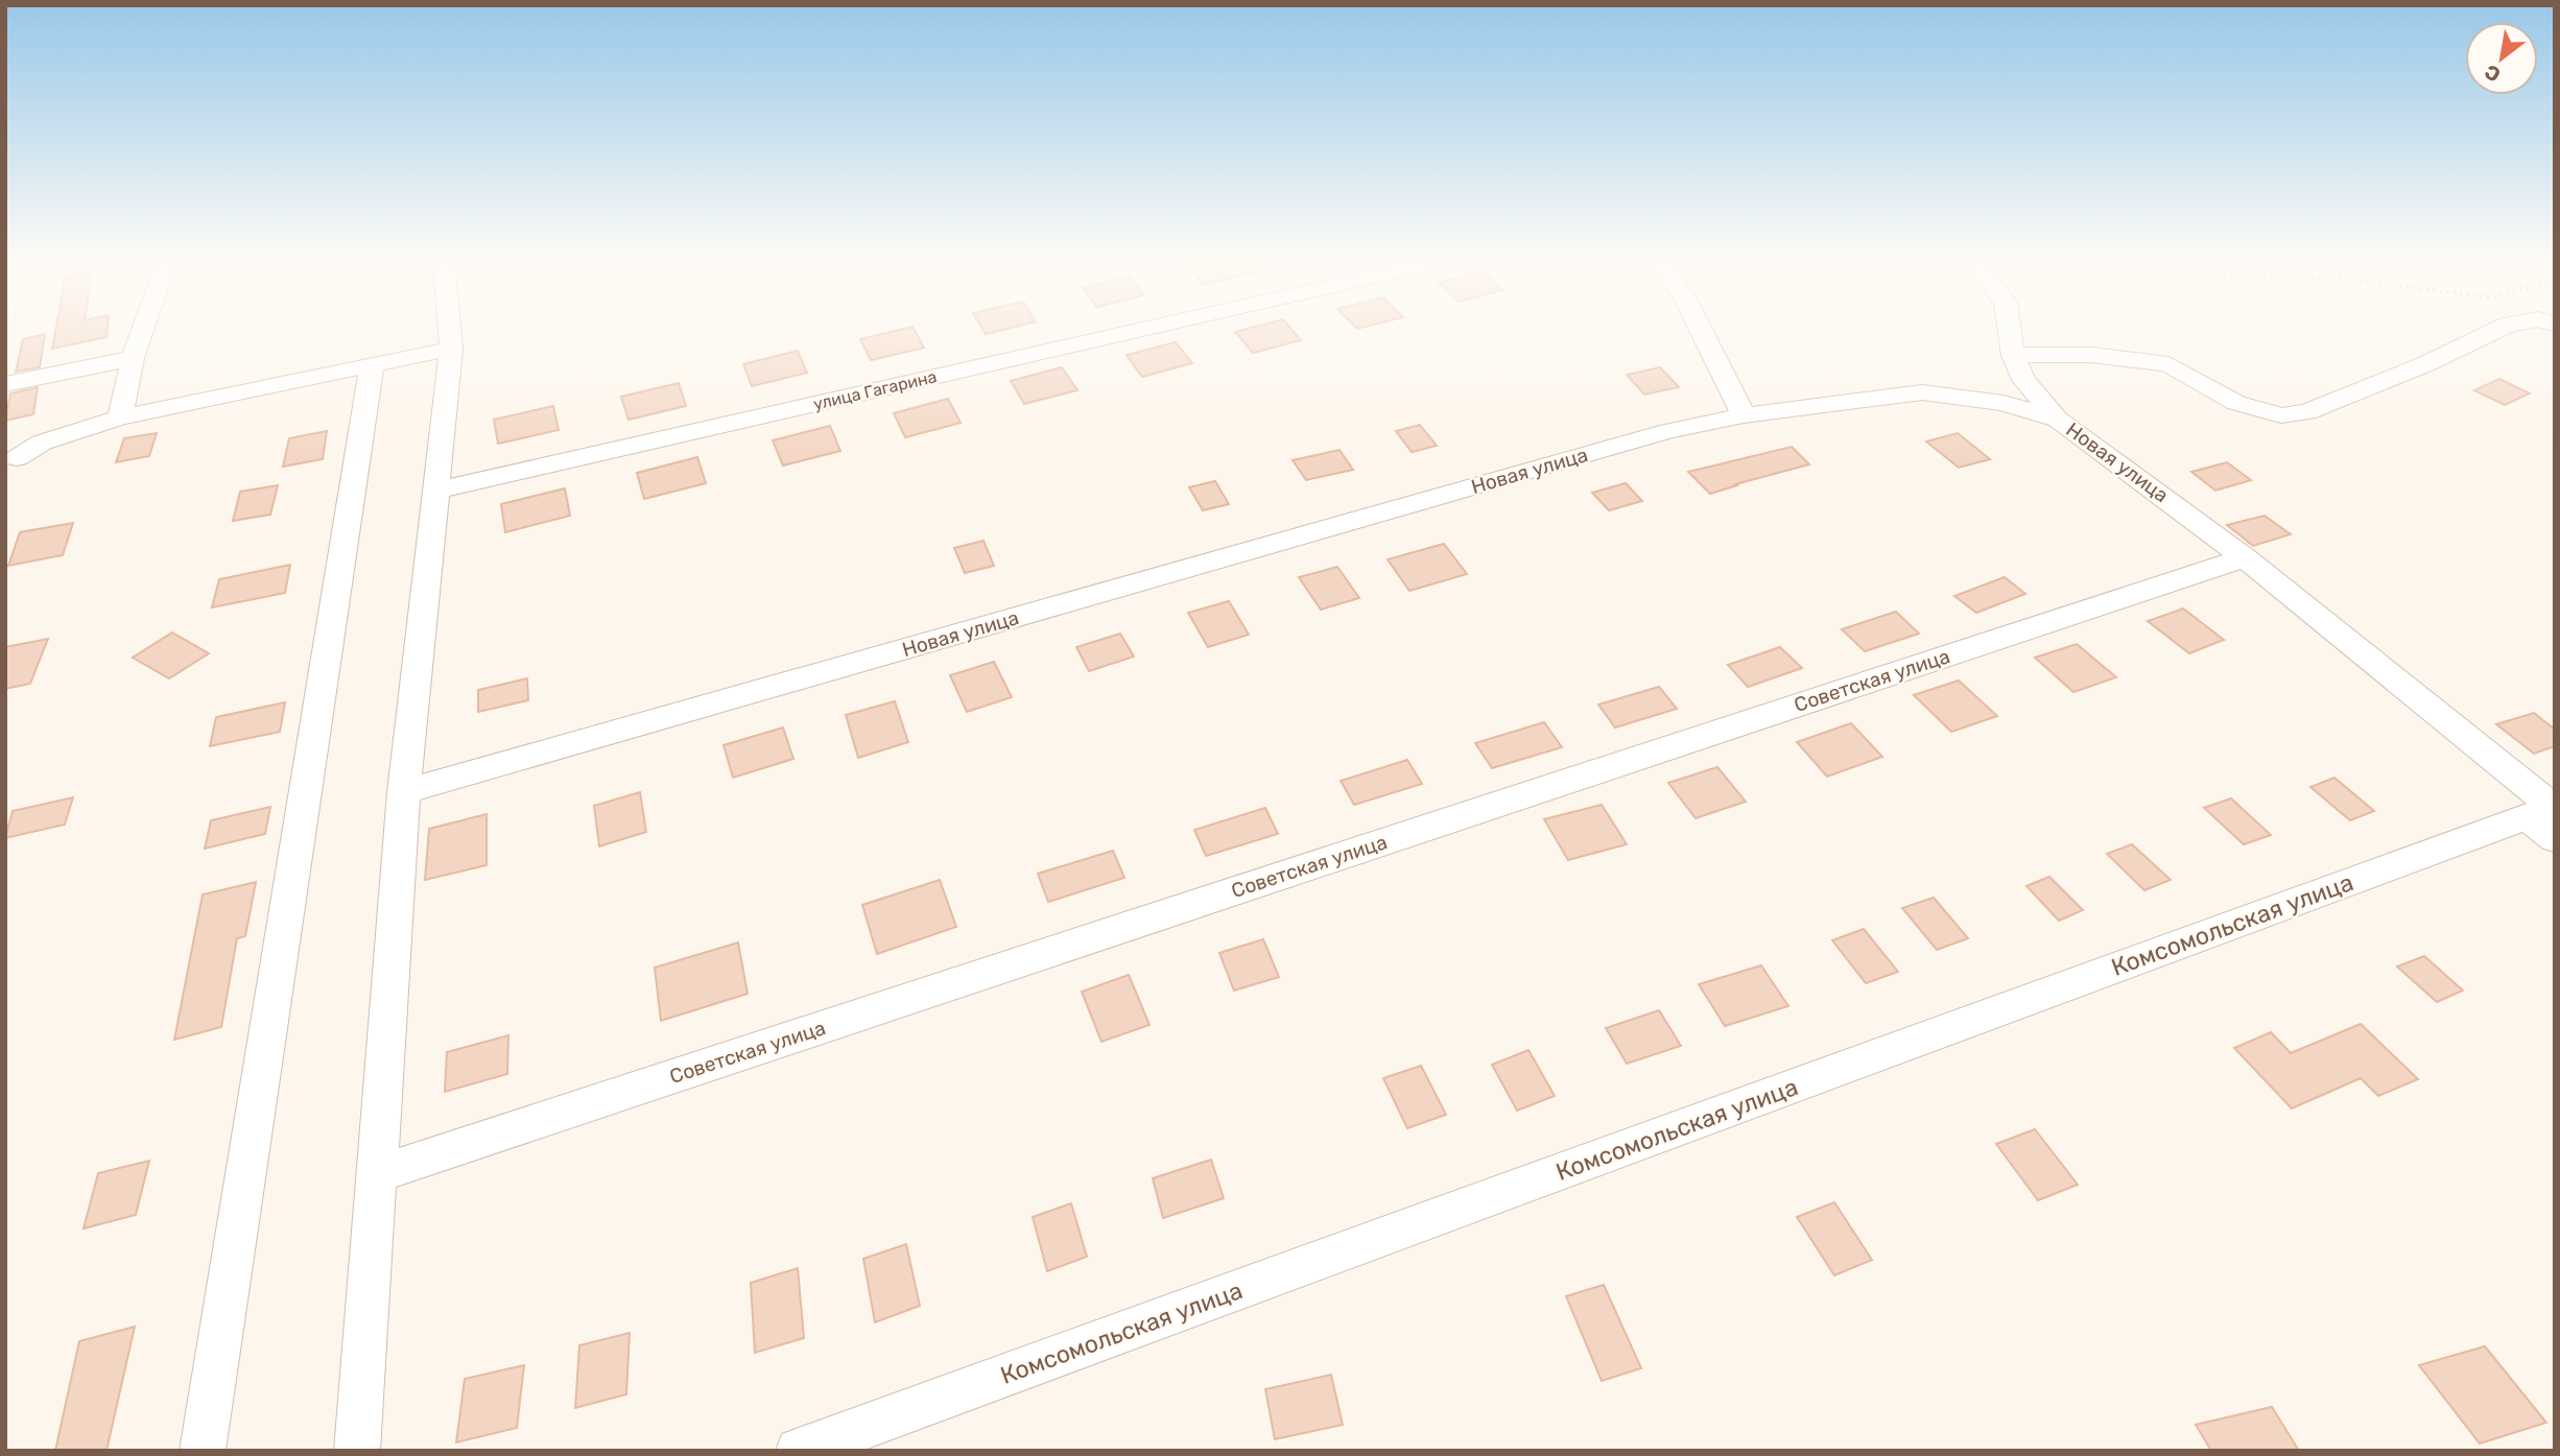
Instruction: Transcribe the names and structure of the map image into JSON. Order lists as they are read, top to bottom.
{
  "streets": {
    "street": [
      "улица Гагарина",
      "Новая улица",
      "Советская улица",
      "Комсомольская улица"
    ]
  },
  "crossings": [
    ["Новая улица", "Советская улица"],
    ["Новая улица", "Комсомольская улица"]
  ],
  "north": "bottom left"
}
